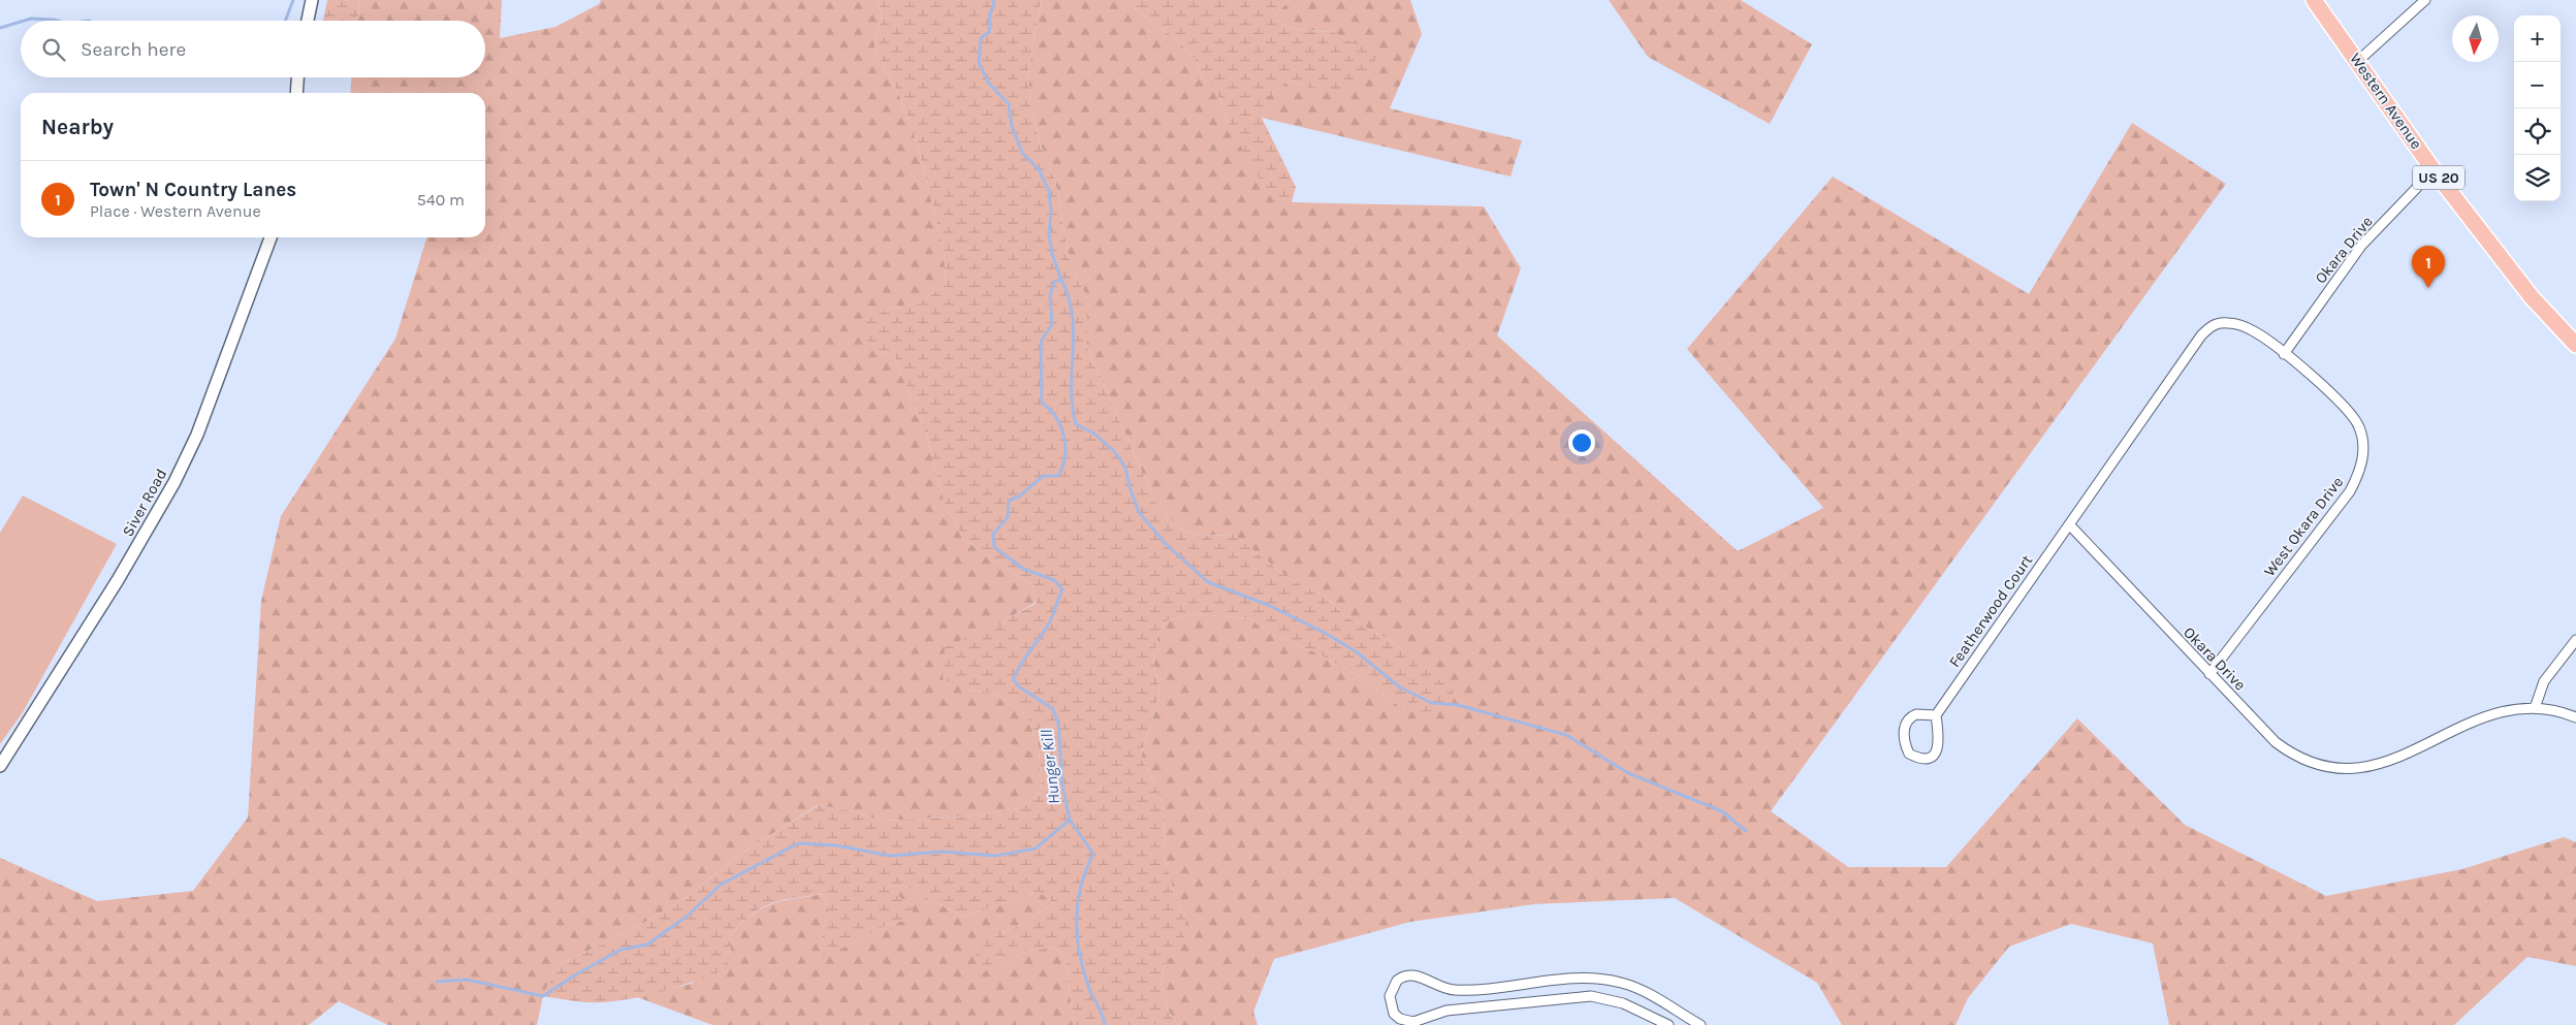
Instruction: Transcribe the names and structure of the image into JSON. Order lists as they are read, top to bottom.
{
  "streets": {
    "main road": ["Western Avenue", "US 20"],
    "street": [
      "Okara Drive",
      "Siver Road",
      "West Okara Drive",
      "Featherwood Court"
    ]
  },
  "crossings": [
    ["Western Avenue", "Okara Drive"],
    ["Okara Drive", "West Okara Drive"],
    ["Okara Drive", "Featherwood Court"],
    ["West Okara Drive", "Featherwood Court"]
  ],
  "water": ["Hunger Kill"],
  "north": "bottom",
  "page": {
    "map_buttons": ["+", "−"],
    "search": "Search here",
    "heading": "Nearby",
    "list": [
      {
        "mark": "1",
        "name": "Town' N Country Lanes",
        "note": "Place · Western Avenue",
        "value": "540 m"
      }
    ],
    "pins": "1"
  }
}
